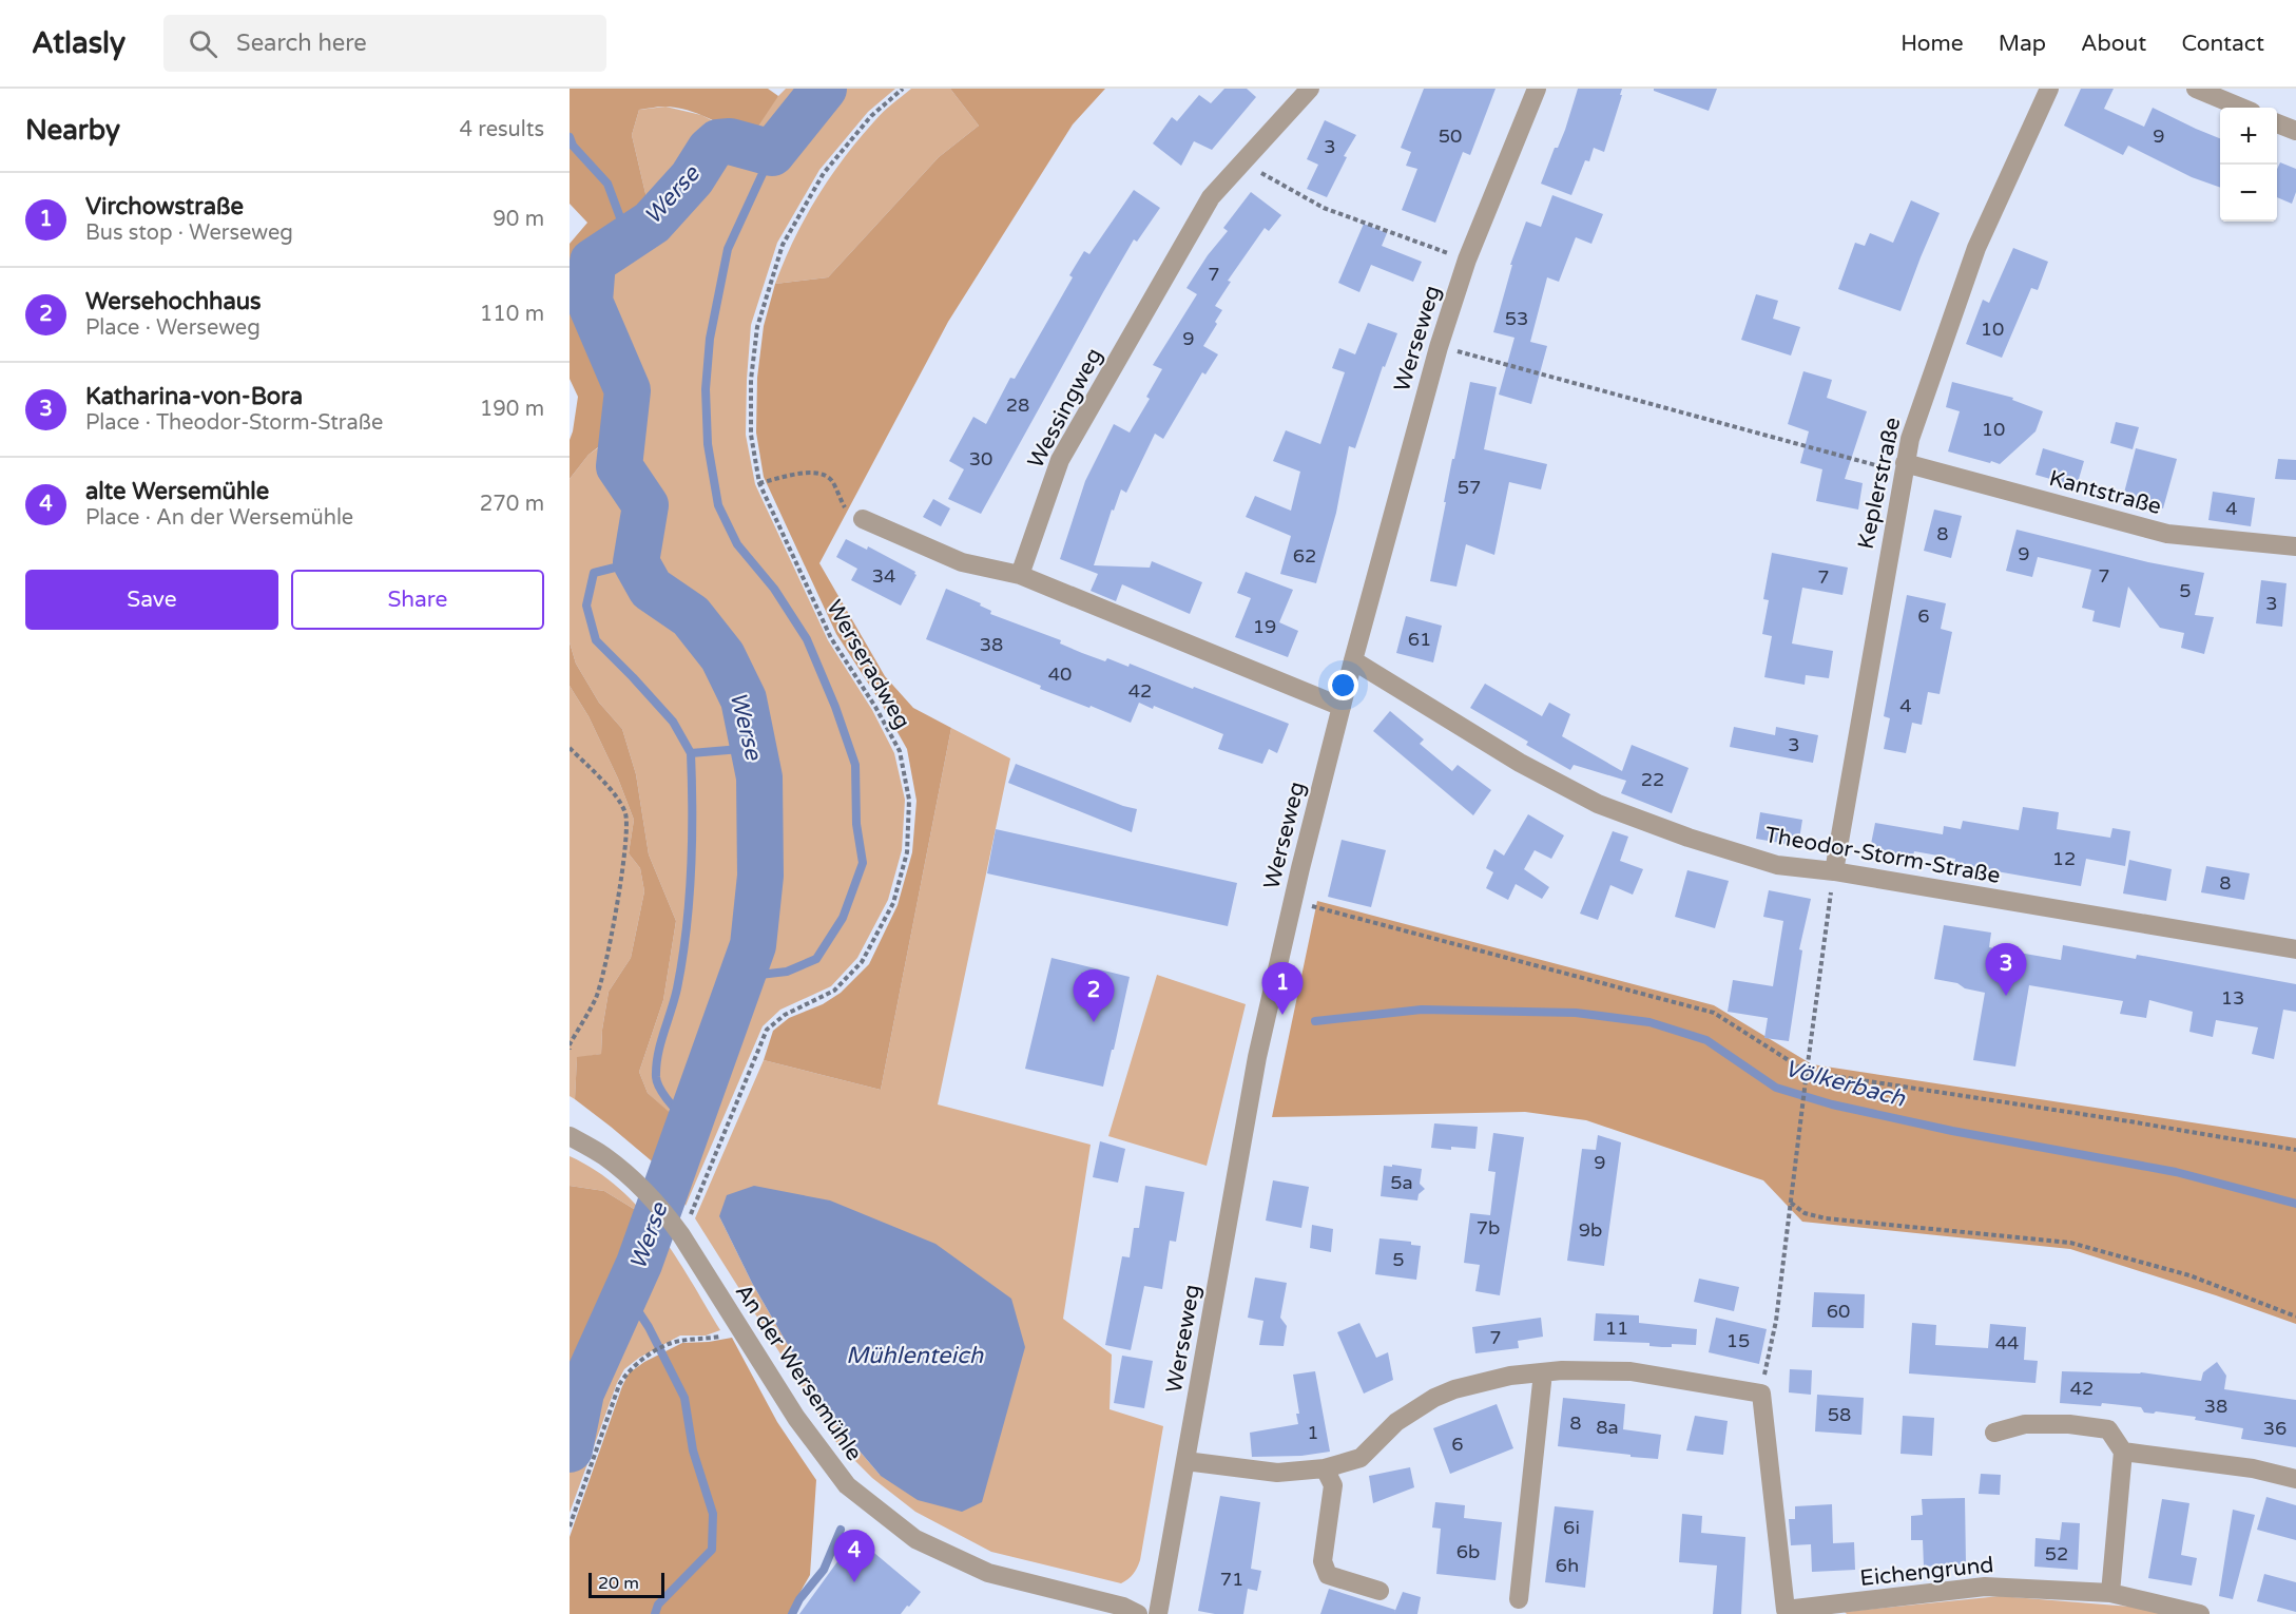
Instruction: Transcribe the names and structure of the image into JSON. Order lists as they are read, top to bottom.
{
  "streets": {
    "street": [
      "Werseweg",
      "Wessingweg",
      "Keplerstraße",
      "Kantstraße",
      "Theodor-Storm-Straße",
      "An der Wersemühle",
      "Eichengrund"
    ],
    "path": ["Werseradweg"]
  },
  "crossings": [
    ["Werseweg", "Theodor-Storm-Straße"],
    ["Keplerstraße", "Kantstraße"],
    ["Keplerstraße", "Theodor-Storm-Straße"],
    ["Werseradweg", "An der Wersemühle"]
  ],
  "water": ["Werse", "Völkerbach", "Mühlenteich"],
  "house_numbers": [
    "50",
    "9",
    "3",
    "7",
    "53",
    "10",
    "9",
    "28",
    "10",
    "30",
    "57",
    "4",
    "8",
    "9",
    "62",
    "34",
    "7",
    "7",
    "5",
    "3",
    "6",
    "19",
    "61",
    "38",
    "40",
    "42",
    "4",
    "3",
    "22",
    "12",
    "8",
    "13",
    "9",
    "5a",
    "7b",
    "9b",
    "5",
    "60",
    "11",
    "7",
    "15",
    "44",
    "42",
    "38",
    "58",
    "8",
    "8a",
    "36",
    "1",
    "6",
    "6i",
    "6b",
    "52",
    "6h",
    "71"
  ],
  "scale_bar": "20 m",
  "page": {
    "header": "Atlasly",
    "search": "Search here",
    "nav": [
      "Home",
      "Map",
      "About",
      "Contact"
    ],
    "heading": ["Nearby", "4 results"],
    "map_buttons": ["+", "−"],
    "list": [
      {
        "mark": "1",
        "name": "Virchowstraße",
        "note": "Bus stop · Werseweg",
        "value": "90 m"
      },
      {
        "mark": "2",
        "name": "Wersehochhaus",
        "note": "Place · Werseweg",
        "value": "110 m"
      },
      {
        "mark": "3",
        "name": "Katharina-von-Bora",
        "note": "Place · Theodor-Storm-Straße",
        "value": "190 m"
      },
      {
        "mark": "4",
        "name": "alte Wersemühle",
        "note": "Place · An der Wersemühle",
        "value": "270 m"
      }
    ],
    "buttons": ["Save", "Share"],
    "pins": [
      "3",
      "1",
      "2",
      "4"
    ],
    "scale": "20 m"
  }
}
